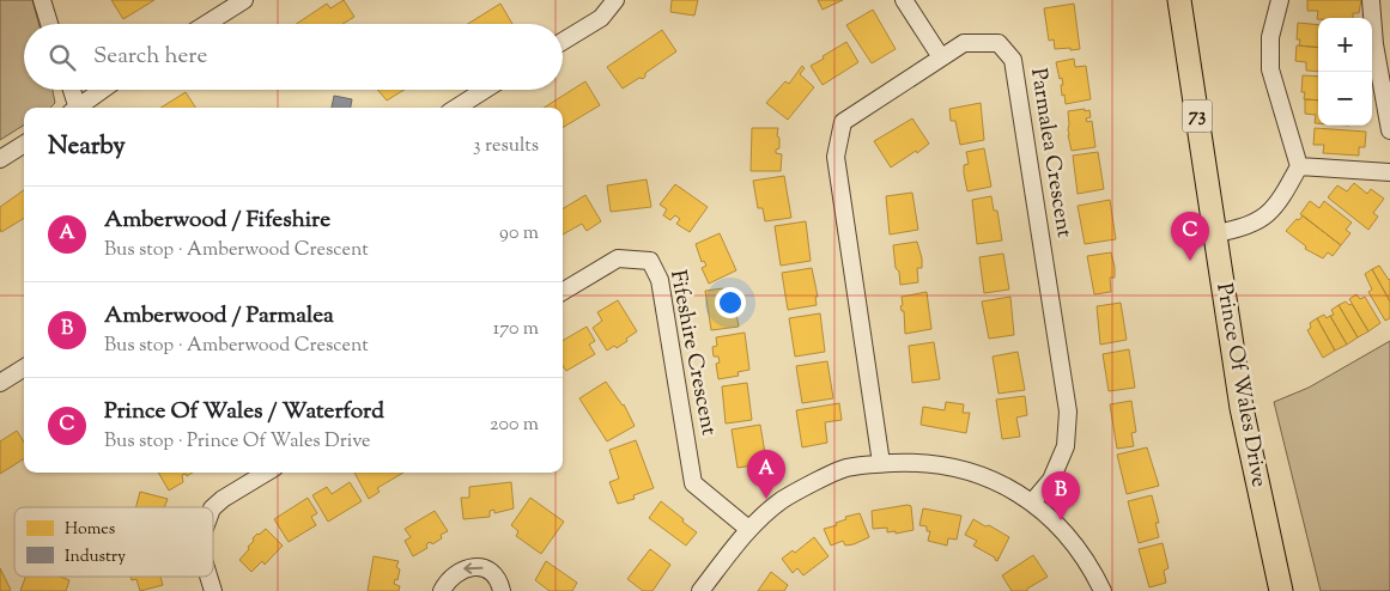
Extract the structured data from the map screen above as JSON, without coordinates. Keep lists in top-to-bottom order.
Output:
{
  "streets": {
    "main road": ["73", "Prince Of Wales Drive"],
    "street": ["Parmalea Crescent", "Fifeshire Crescent"]
  },
  "legend": ["Homes", "Industry"],
  "page": {
    "map_buttons": ["+", "−"],
    "search": "Search here",
    "heading": ["Nearby", "3 results"],
    "list": [
      {
        "mark": "A",
        "name": "Amberwood / Fifeshire",
        "note": "Bus stop · Amberwood Crescent",
        "value": "90 m"
      },
      {
        "mark": "B",
        "name": "Amberwood / Parmalea",
        "note": "Bus stop · Amberwood Crescent",
        "value": "170 m"
      },
      {
        "mark": "C",
        "name": "Prince Of Wales / Waterford",
        "note": "Bus stop · Prince Of Wales Drive",
        "value": "200 m"
      }
    ],
    "pins": ["C", "A", "B"]
  }
}
